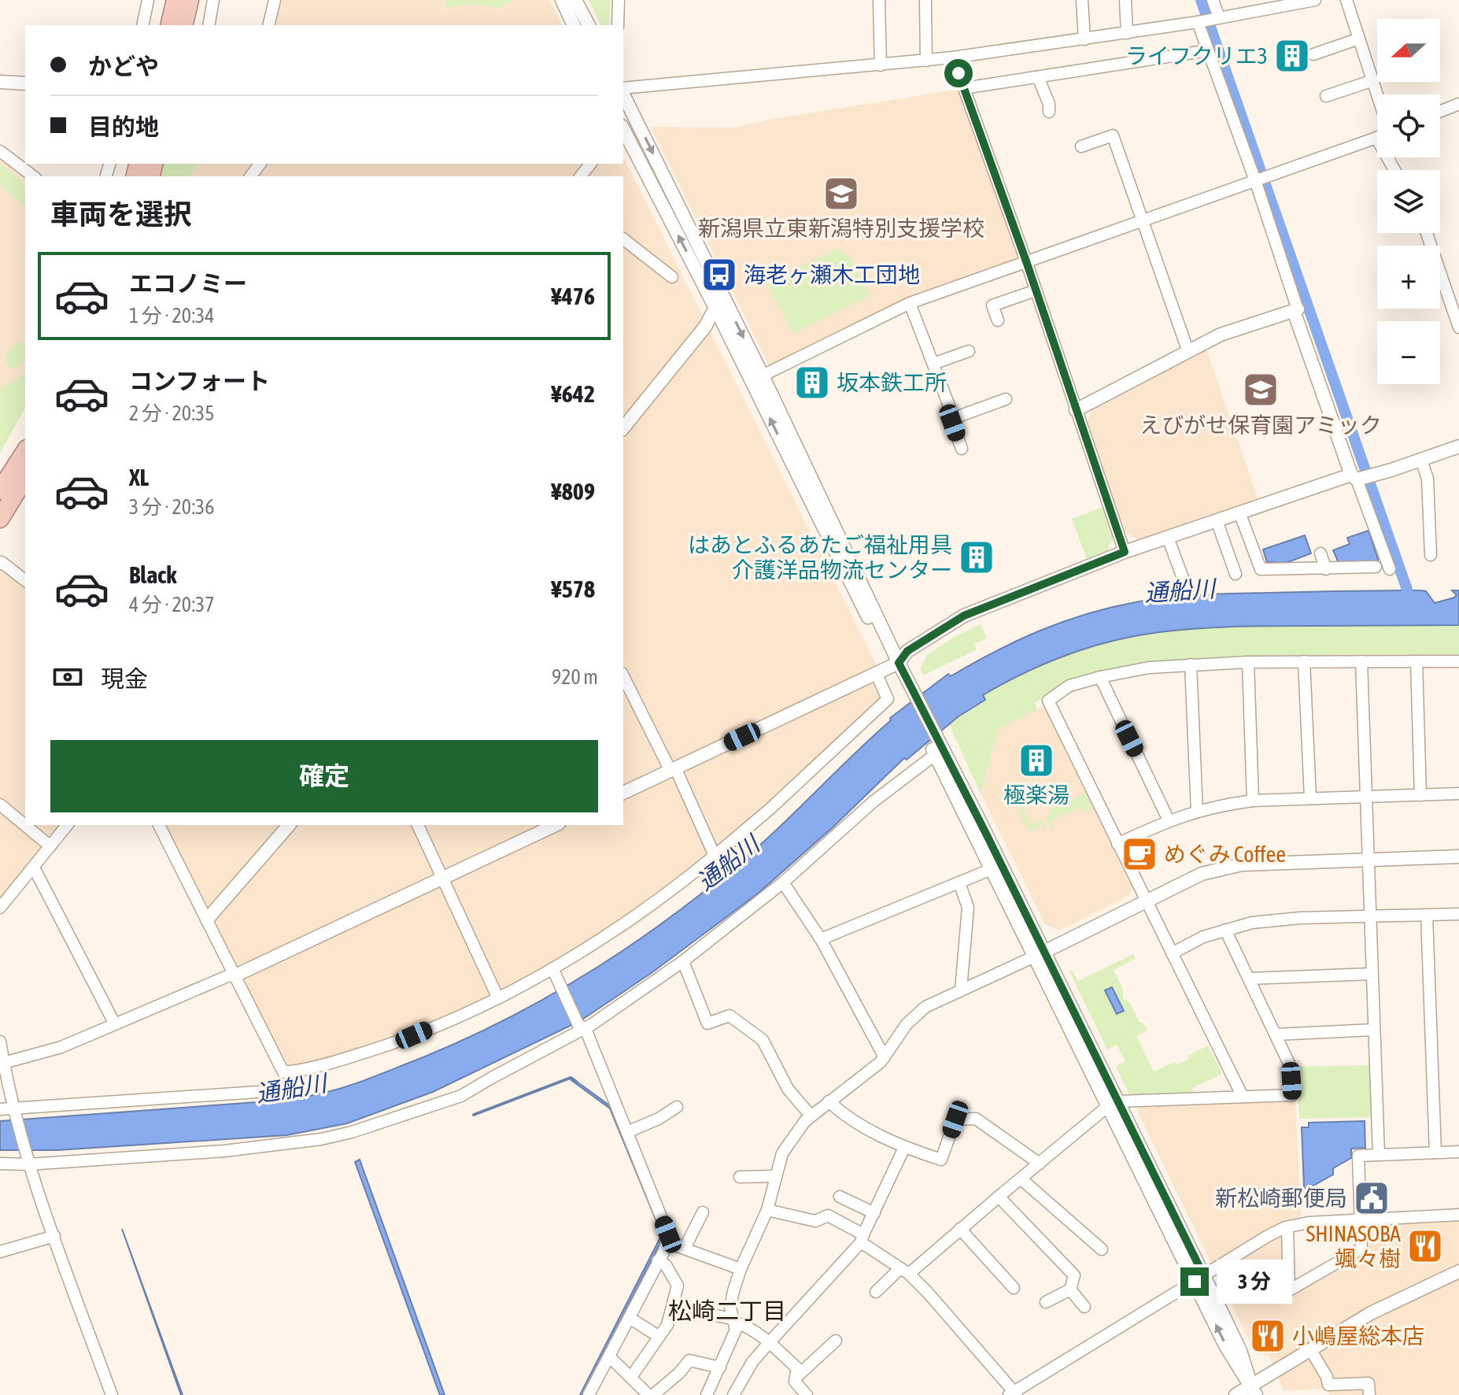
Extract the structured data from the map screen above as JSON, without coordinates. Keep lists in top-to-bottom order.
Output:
{
  "districts": ["松崎二丁目"],
  "water": ["通船川"],
  "places": {
    "building": [
      "ライフクリエ3",
      "坂本鉄工所",
      "はあとふるあたご福祉用具 介護洋品物流センター",
      "極楽湯"
    ],
    "school or university": ["新潟県立東新潟特別支援学校", "えびがせ保育園アミック"],
    "bus stop": ["海老ヶ瀬木工団地"],
    "cafe": ["めぐみ Coffee"],
    "public building": ["新松崎郵便局"],
    "restaurant": ["SHINASOBA 颯々樹", "小嶋屋総本店"]
  },
  "north": "left",
  "page": {
    "map_buttons": ["+", "−"],
    "banner": ["かどや", "目的地"],
    "heading": "車両を選択",
    "list": [
      {
        "name": "エコノミー",
        "note": "1 分 · 20:34",
        "value": "¥476"
      },
      {
        "name": "コンフォート",
        "note": "2 分 · 20:35",
        "value": "¥642"
      },
      {
        "name": "XL",
        "note": "3 分 · 20:36",
        "value": "¥809"
      },
      {
        "name": "Black",
        "note": "4 分 · 20:37",
        "value": "¥578"
      }
    ],
    "pay": ["現金", "920 m"],
    "buttons": "確定",
    "bubble": "3 分"
  }
}
